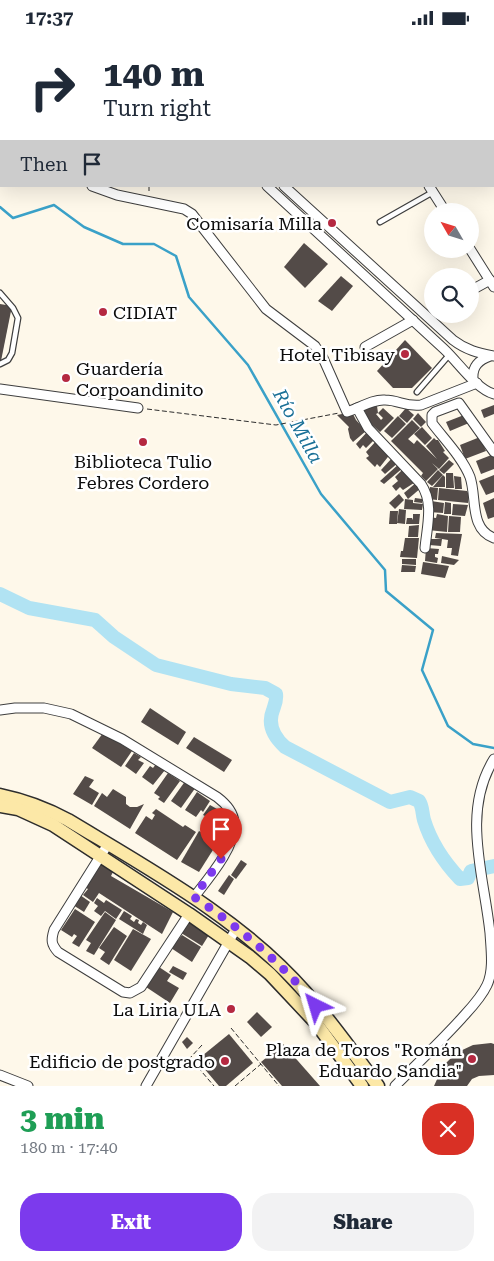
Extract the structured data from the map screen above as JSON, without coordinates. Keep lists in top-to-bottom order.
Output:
{
  "water": ["Río Milla"],
  "places": [
    "Comisaría Milla",
    "CIDIAT",
    "Hotel Tibisay",
    "Guardería Corpoandinito",
    "Biblioteca Tulio Febres Cordero",
    "La Liria ULA",
    "Plaza de Toros \"Román Eduardo Sandia\"",
    "Edificio de postgrado"
  ],
  "north": "top left",
  "page": {
    "status": "17:37",
    "turn": ["140 m", "Turn right"],
    "then": "Then",
    "heading": ["3 min", "180 m · 17:40"],
    "buttons": ["Exit", "Share"]
  }
}
